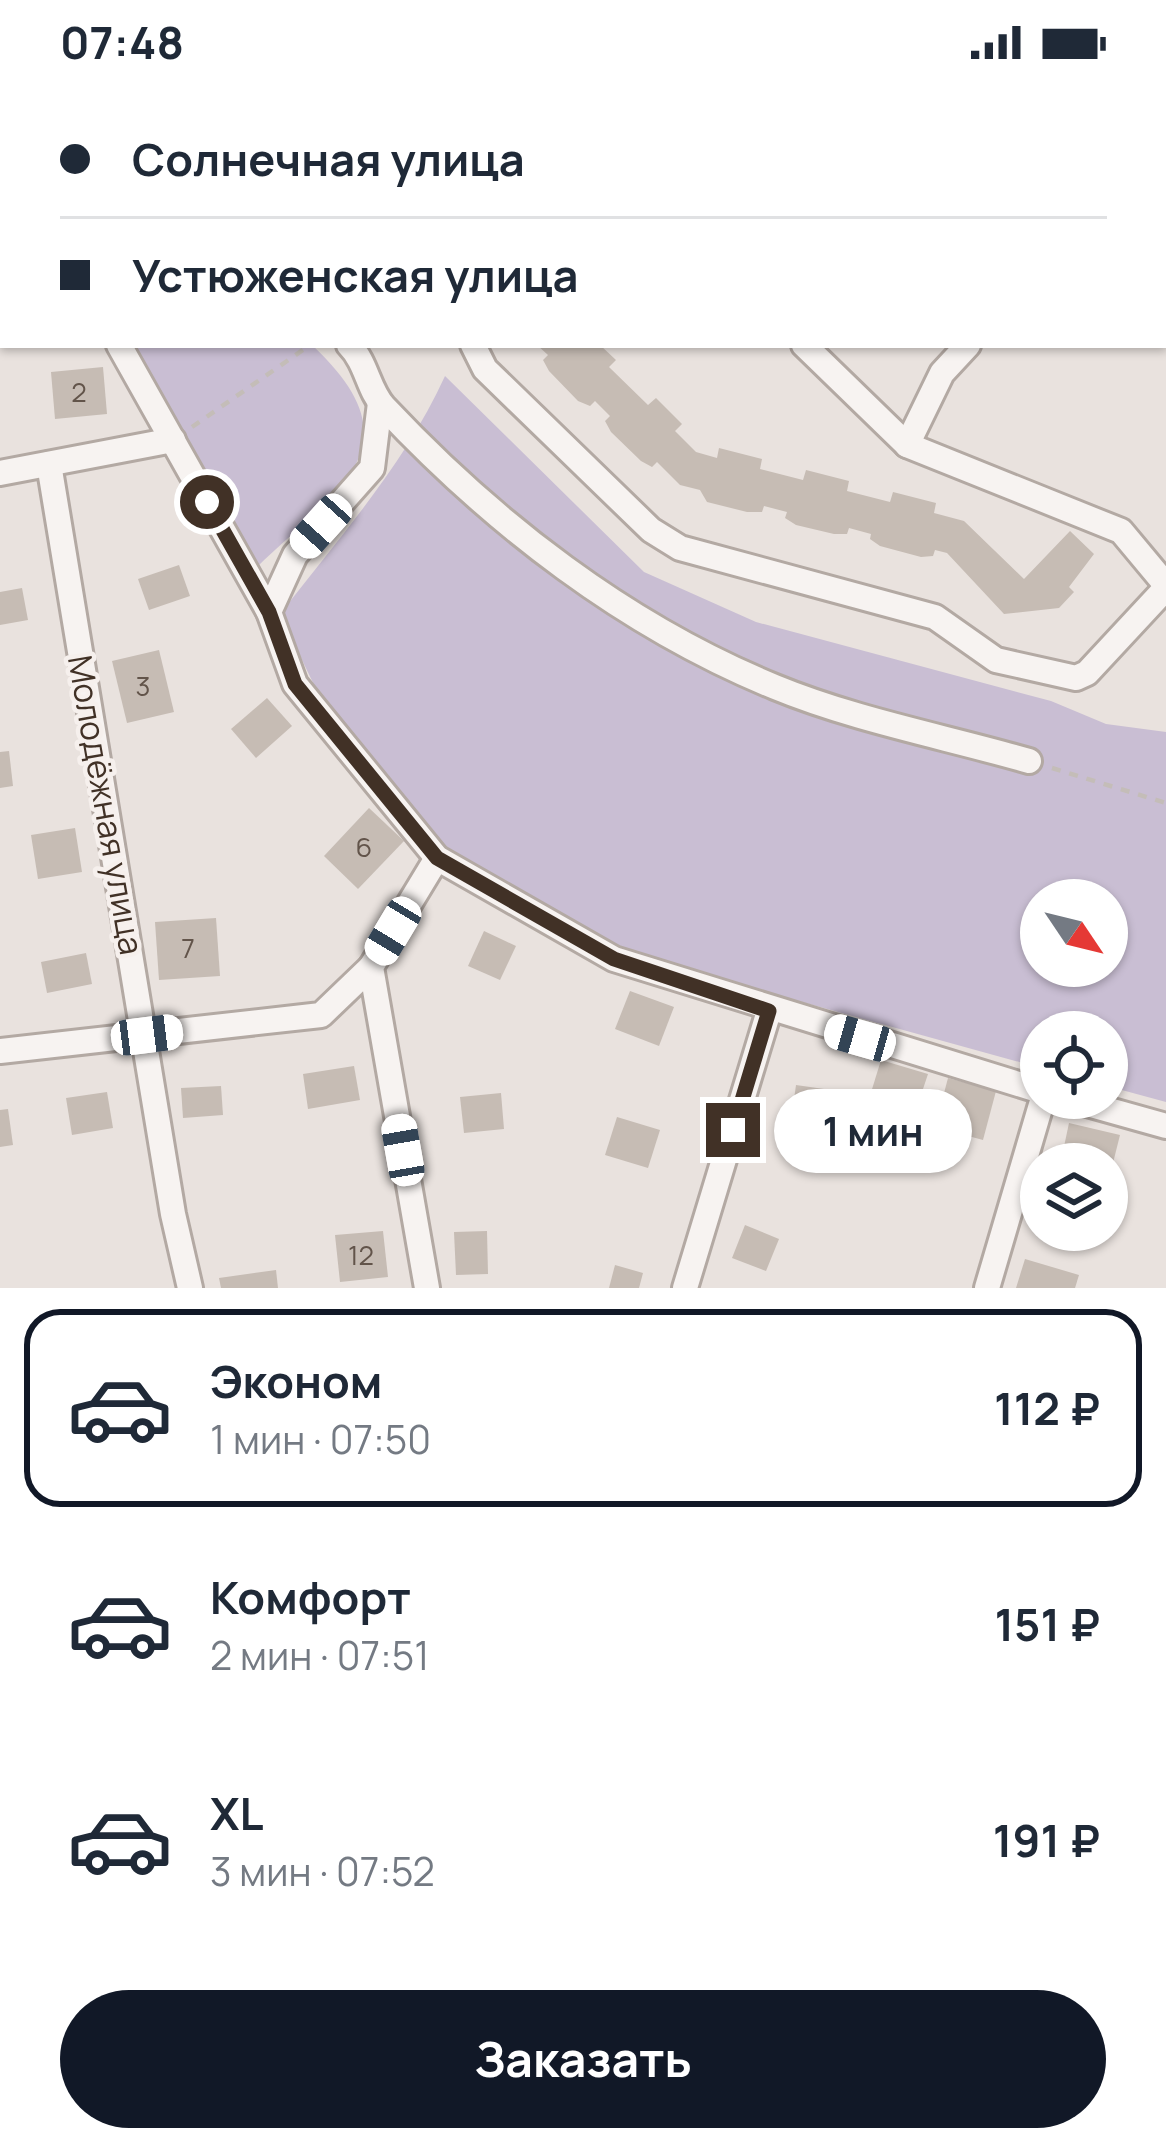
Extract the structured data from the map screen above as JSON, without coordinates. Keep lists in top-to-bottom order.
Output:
{
  "streets": {
    "street": ["Молодёжная улица"]
  },
  "house_numbers": [
    "2",
    "3",
    "6",
    "7",
    "12"
  ],
  "north": "bottom right",
  "page": {
    "status": "07:48",
    "banner": ["Солнечная улица", "Устюженская улица"],
    "bubble": "1 мин",
    "list": [
      {
        "name": "Эконом",
        "note": "1 мин · 07:50",
        "value": "112 ₽"
      },
      {
        "name": "Комфорт",
        "note": "2 мин · 07:51",
        "value": "151 ₽"
      },
      {
        "name": "XL",
        "note": "3 мин · 07:52",
        "value": "191 ₽"
      }
    ],
    "buttons": "Заказать"
  }
}
